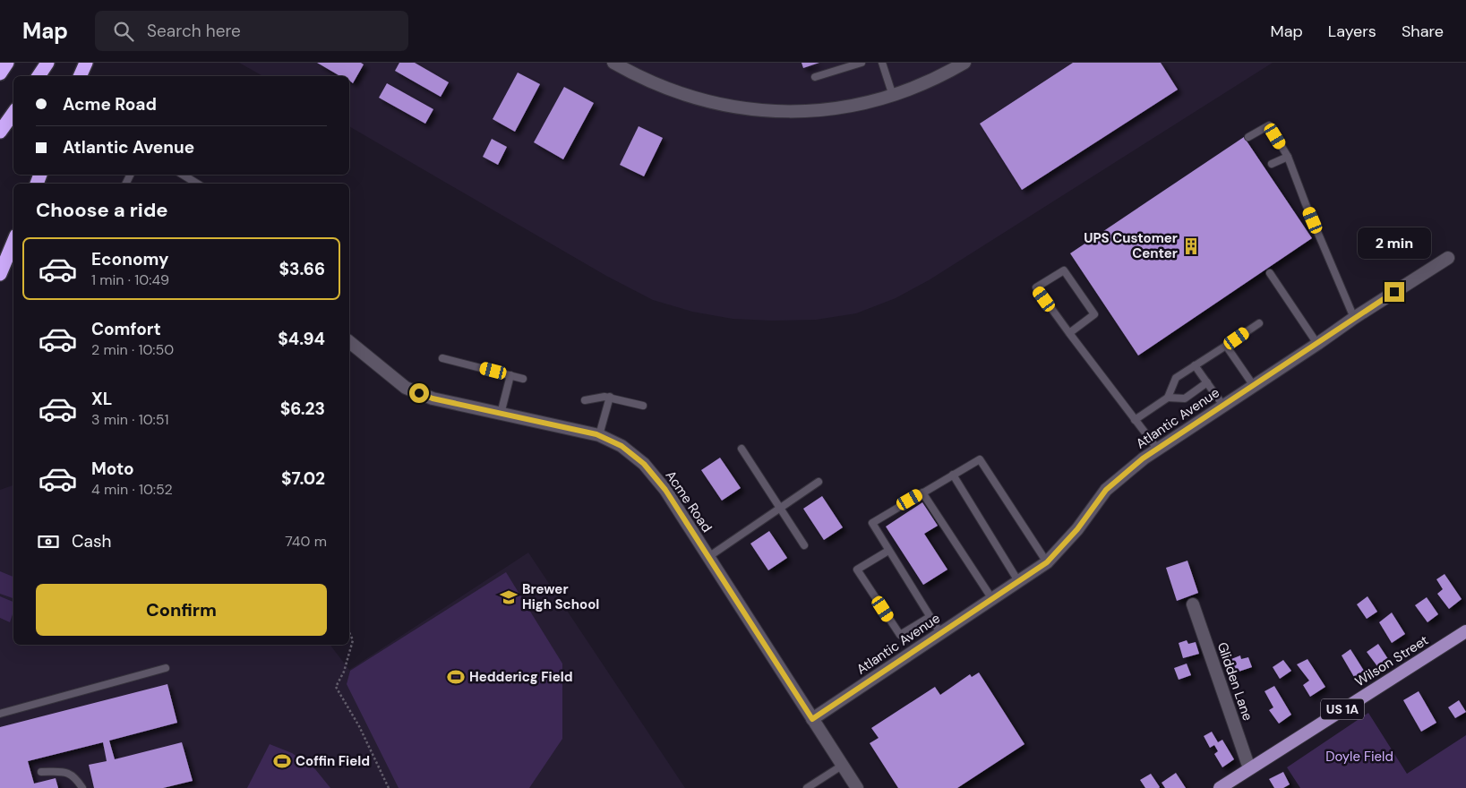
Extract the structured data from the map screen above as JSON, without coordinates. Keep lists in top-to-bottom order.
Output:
{
  "streets": {
    "main road": ["Wilson Street", "US 1A"],
    "street": ["Atlantic Avenue", "Acme Road", "Glidden Lane"]
  },
  "crossings": [
    ["Atlantic Avenue", "Acme Road"],
    ["Wilson Street", "Glidden Lane"]
  ],
  "parks": ["Doyle Field"],
  "places": {
    "building": ["UPS Customer Center"],
    "school or university": ["Brewer High School"],
    "sports": ["Heddericg Field", "Coffin Field"]
  },
  "page": {
    "header": "Map",
    "search": "Search here",
    "nav": ["Map", "Layers", "Share"],
    "banner": ["Acme Road", "Atlantic Avenue"],
    "heading": "Choose a ride",
    "bubble": "2 min",
    "list": [
      {
        "name": "Economy",
        "note": "1 min · 10:49",
        "value": "$3.66"
      },
      {
        "name": "Comfort",
        "note": "2 min · 10:50",
        "value": "$4.94"
      },
      {
        "name": "XL",
        "note": "3 min · 10:51",
        "value": "$6.23"
      },
      {
        "name": "Moto",
        "note": "4 min · 10:52",
        "value": "$7.02"
      }
    ],
    "pay": ["Cash", "740 m"],
    "buttons": "Confirm"
  }
}
